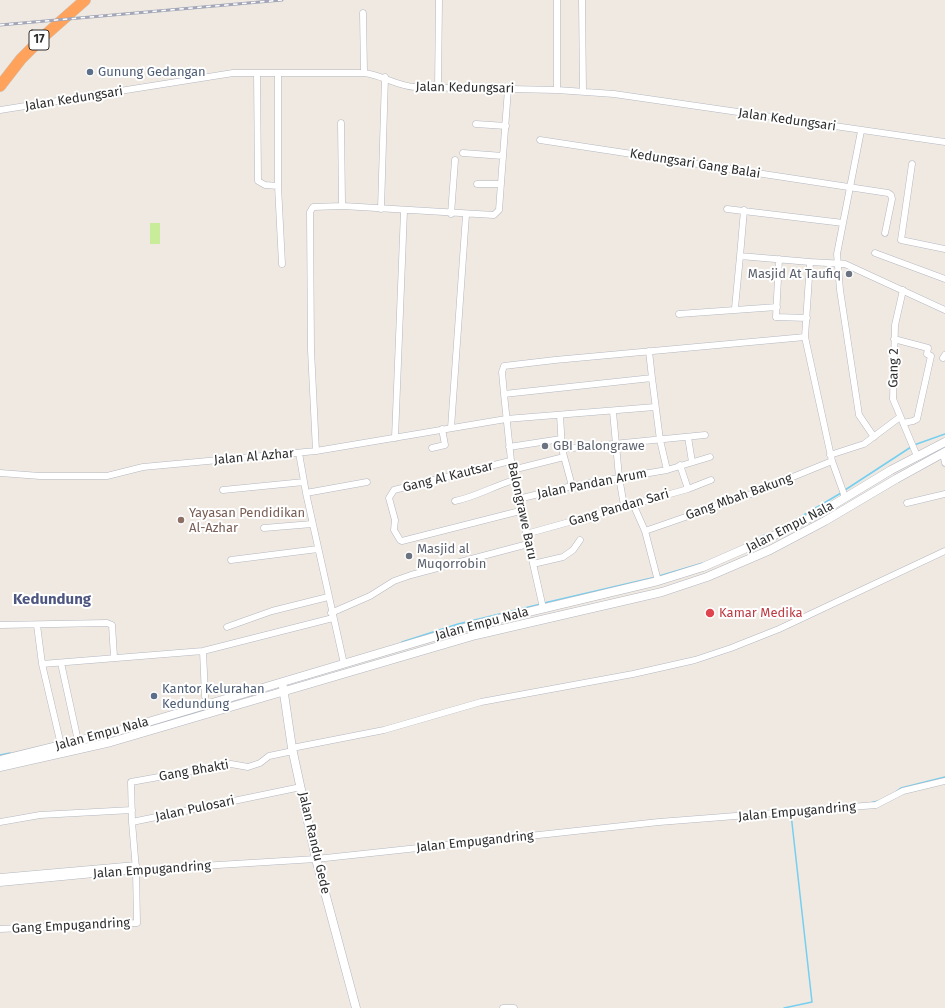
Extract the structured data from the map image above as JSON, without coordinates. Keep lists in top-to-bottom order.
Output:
{
  "streets": {
    "highway": ["17"],
    "main road": ["Jalan Empu Nala", "Jalan Randu Gede"],
    "street": [
      "Jalan Kedungsari",
      "Kedungsari Gang Balai",
      "Gang 2",
      "Jalan Al Azhar",
      "Gang Al Kautsar",
      "Jalan Pandan Arum",
      "Gang Mbah Bakung",
      "Gang Pandan Sari",
      "Balongrawe Baru",
      "Gang Bhakti",
      "Jalan Pulosari",
      "Jalan Empugandring",
      "Gang Empugandring"
    ]
  },
  "crossings": [
    ["Gang 2", "Gang Mbah Bakung"],
    ["Gang 2", "Jalan Empu Nala"],
    ["Jalan Al Azhar", "Balongrawe Baru"],
    ["Gang Al Kautsar", "Balongrawe Baru"],
    ["Jalan Pandan Arum", "Balongrawe Baru"],
    ["Gang Pandan Sari", "Balongrawe Baru"],
    ["Balongrawe Baru", "Jalan Empu Nala"],
    ["Jalan Empu Nala", "Jalan Randu Gede"],
    ["Gang Bhakti", "Jalan Pulosari"],
    ["Gang Bhakti", "Jalan Randu Gede"],
    ["Jalan Pulosari", "Jalan Randu Gede"],
    ["Jalan Empugandring", "Jalan Randu Gede"],
    ["Jalan Empugandring", "Gang Empugandring"]
  ],
  "districts": ["Kedundung"],
  "places": [
    "Gunung Gedangan",
    "Masjid At Taufiq",
    "GBI Balongrawe",
    "Yayasan Pendidikan Al-Azhar",
    "Masjid al Muqorrobin",
    "Kamar Medika",
    "Kantor Kelurahan Kedundung"
  ]
}
